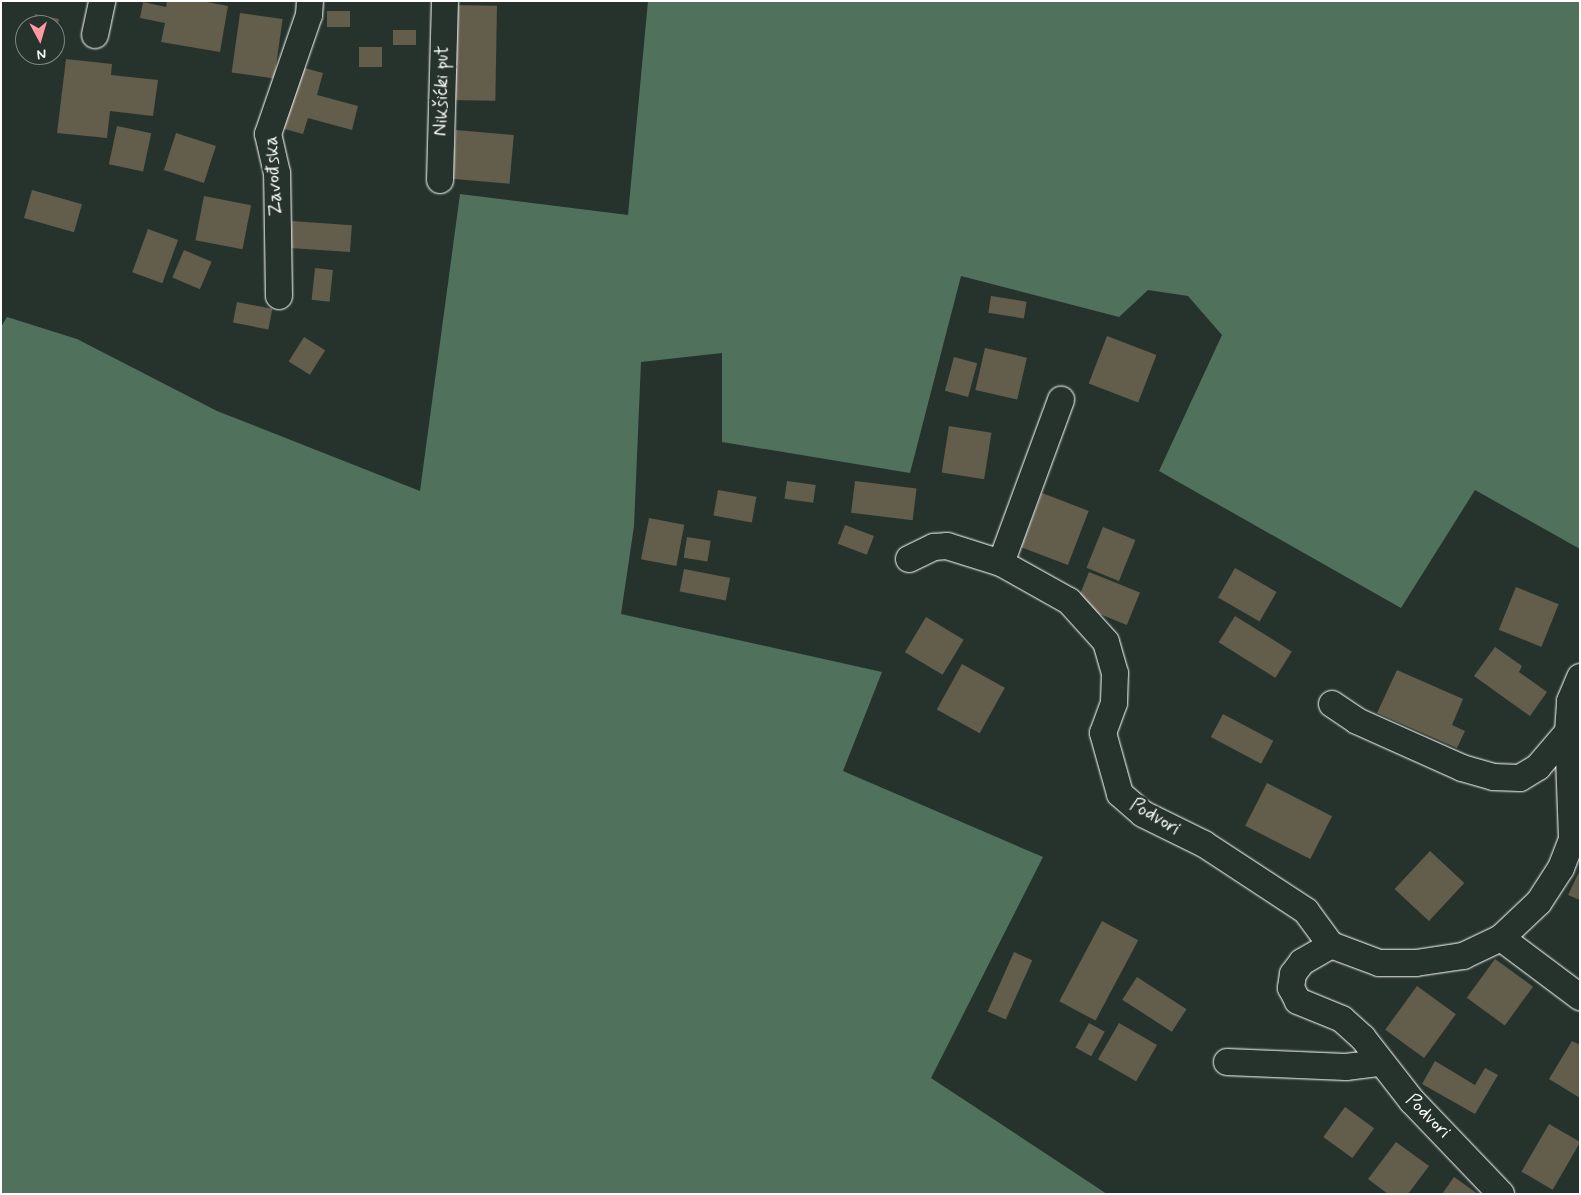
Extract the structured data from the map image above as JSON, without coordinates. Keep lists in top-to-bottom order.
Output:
{
  "streets": {
    "street": ["Nikšićki put", "Zavođska", "Podvori"]
  },
  "north": "bottom"
}
